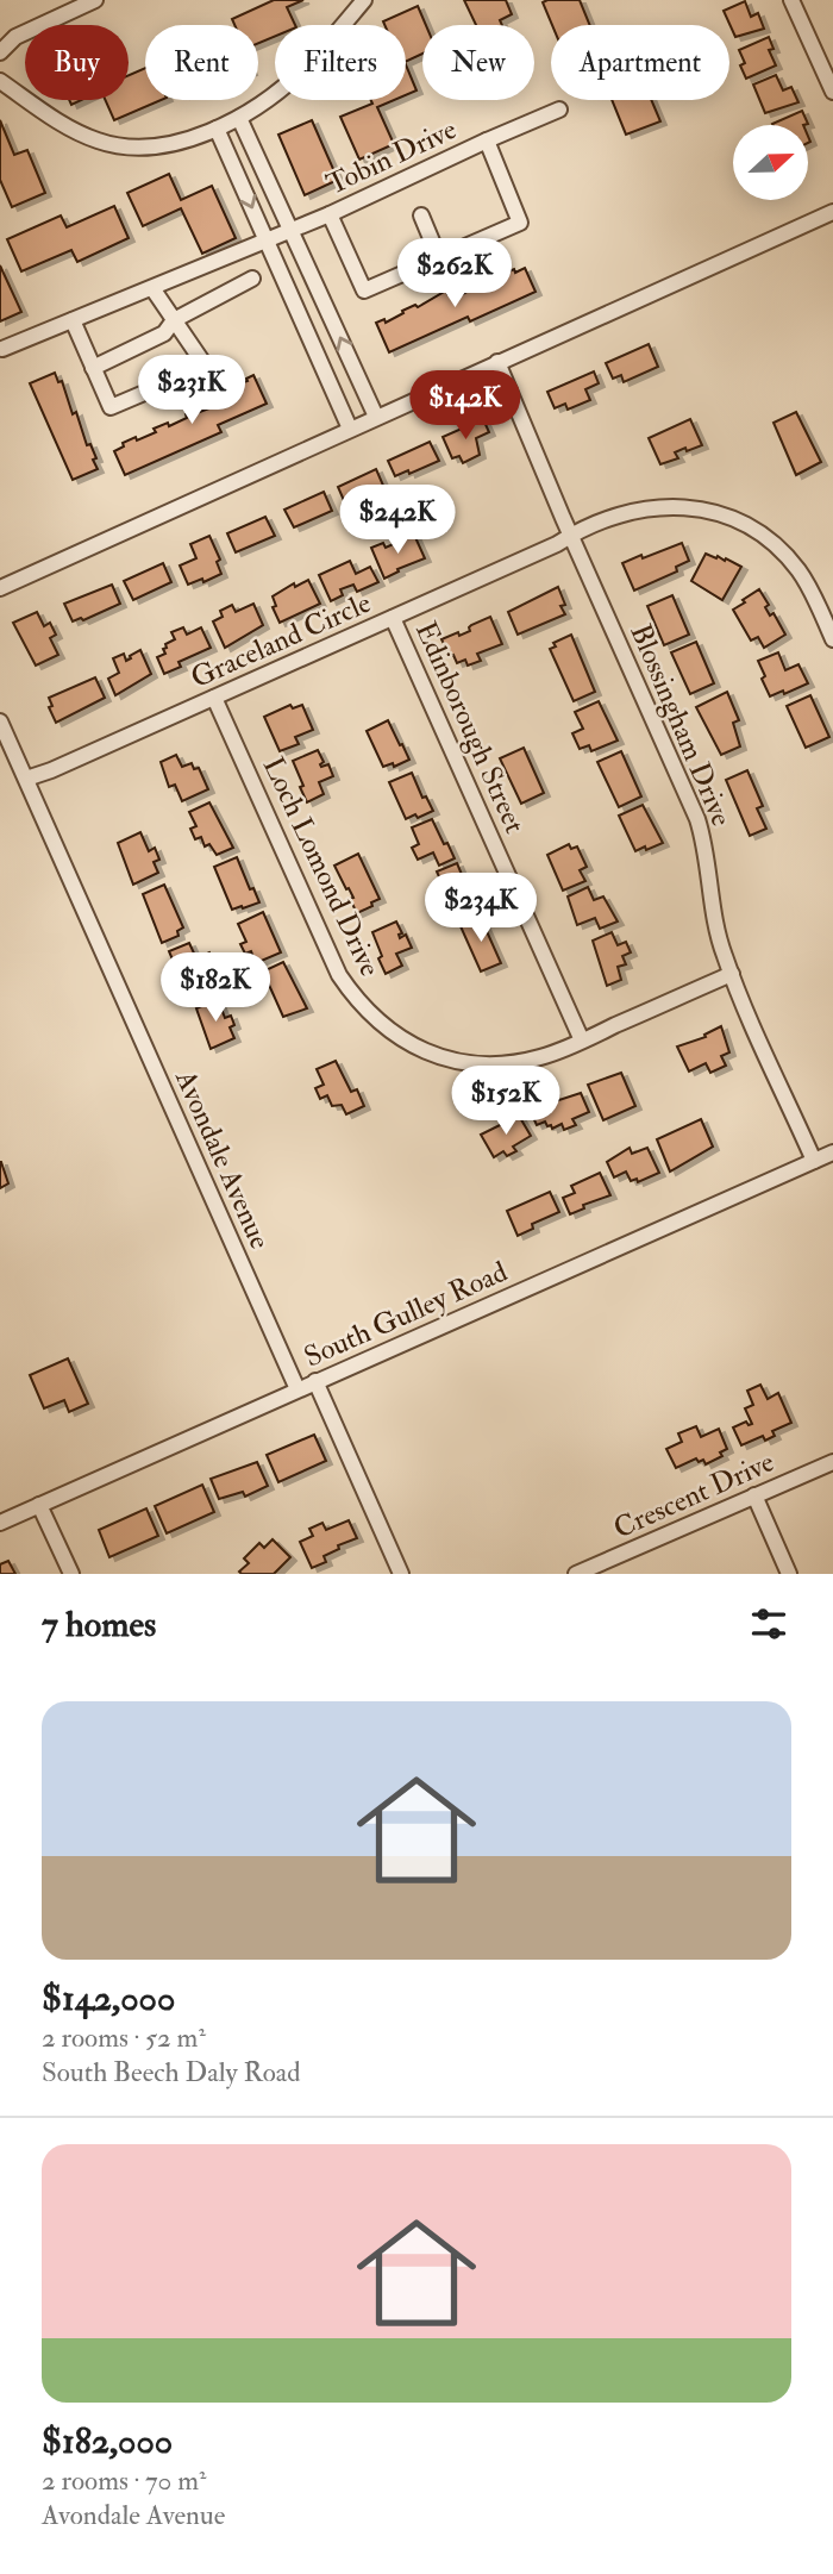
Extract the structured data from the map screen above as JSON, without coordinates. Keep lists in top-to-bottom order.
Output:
{
  "streets": {
    "street": [
      "Tobin Drive",
      "Graceland Circle",
      "Blossingham Drive",
      "Edinborough Street",
      "Loch Lomond Drive",
      "Avondale Avenue",
      "South Gulley Road",
      "Crescent Drive"
    ]
  },
  "crossings": [
    ["Graceland Circle", "Blossingham Drive"],
    ["Graceland Circle", "Edinborough Street"],
    ["Graceland Circle", "Loch Lomond Drive"],
    ["Graceland Circle", "Avondale Avenue"],
    ["Blossingham Drive", "Loch Lomond Drive"],
    ["Blossingham Drive", "South Gulley Road"],
    ["Edinborough Street", "Loch Lomond Drive"],
    ["Avondale Avenue", "South Gulley Road"]
  ],
  "north": "right",
  "page": {
    "chip": [
      "Buy",
      "Rent",
      "Filters",
      "New",
      "Apartment"
    ],
    "price": [
      "$262K",
      "$231K",
      "$142K",
      "$242K",
      "$234K",
      "$182K",
      "$152K"
    ],
    "heading": "7 homes",
    "list": [
      {
        "name": "$142,000",
        "note": "2 rooms · 52 m² · South Beech Daly Road"
      },
      {
        "name": "$182,000",
        "note": "2 rooms · 70 m² · Avondale Avenue"
      }
    ]
  }
}
